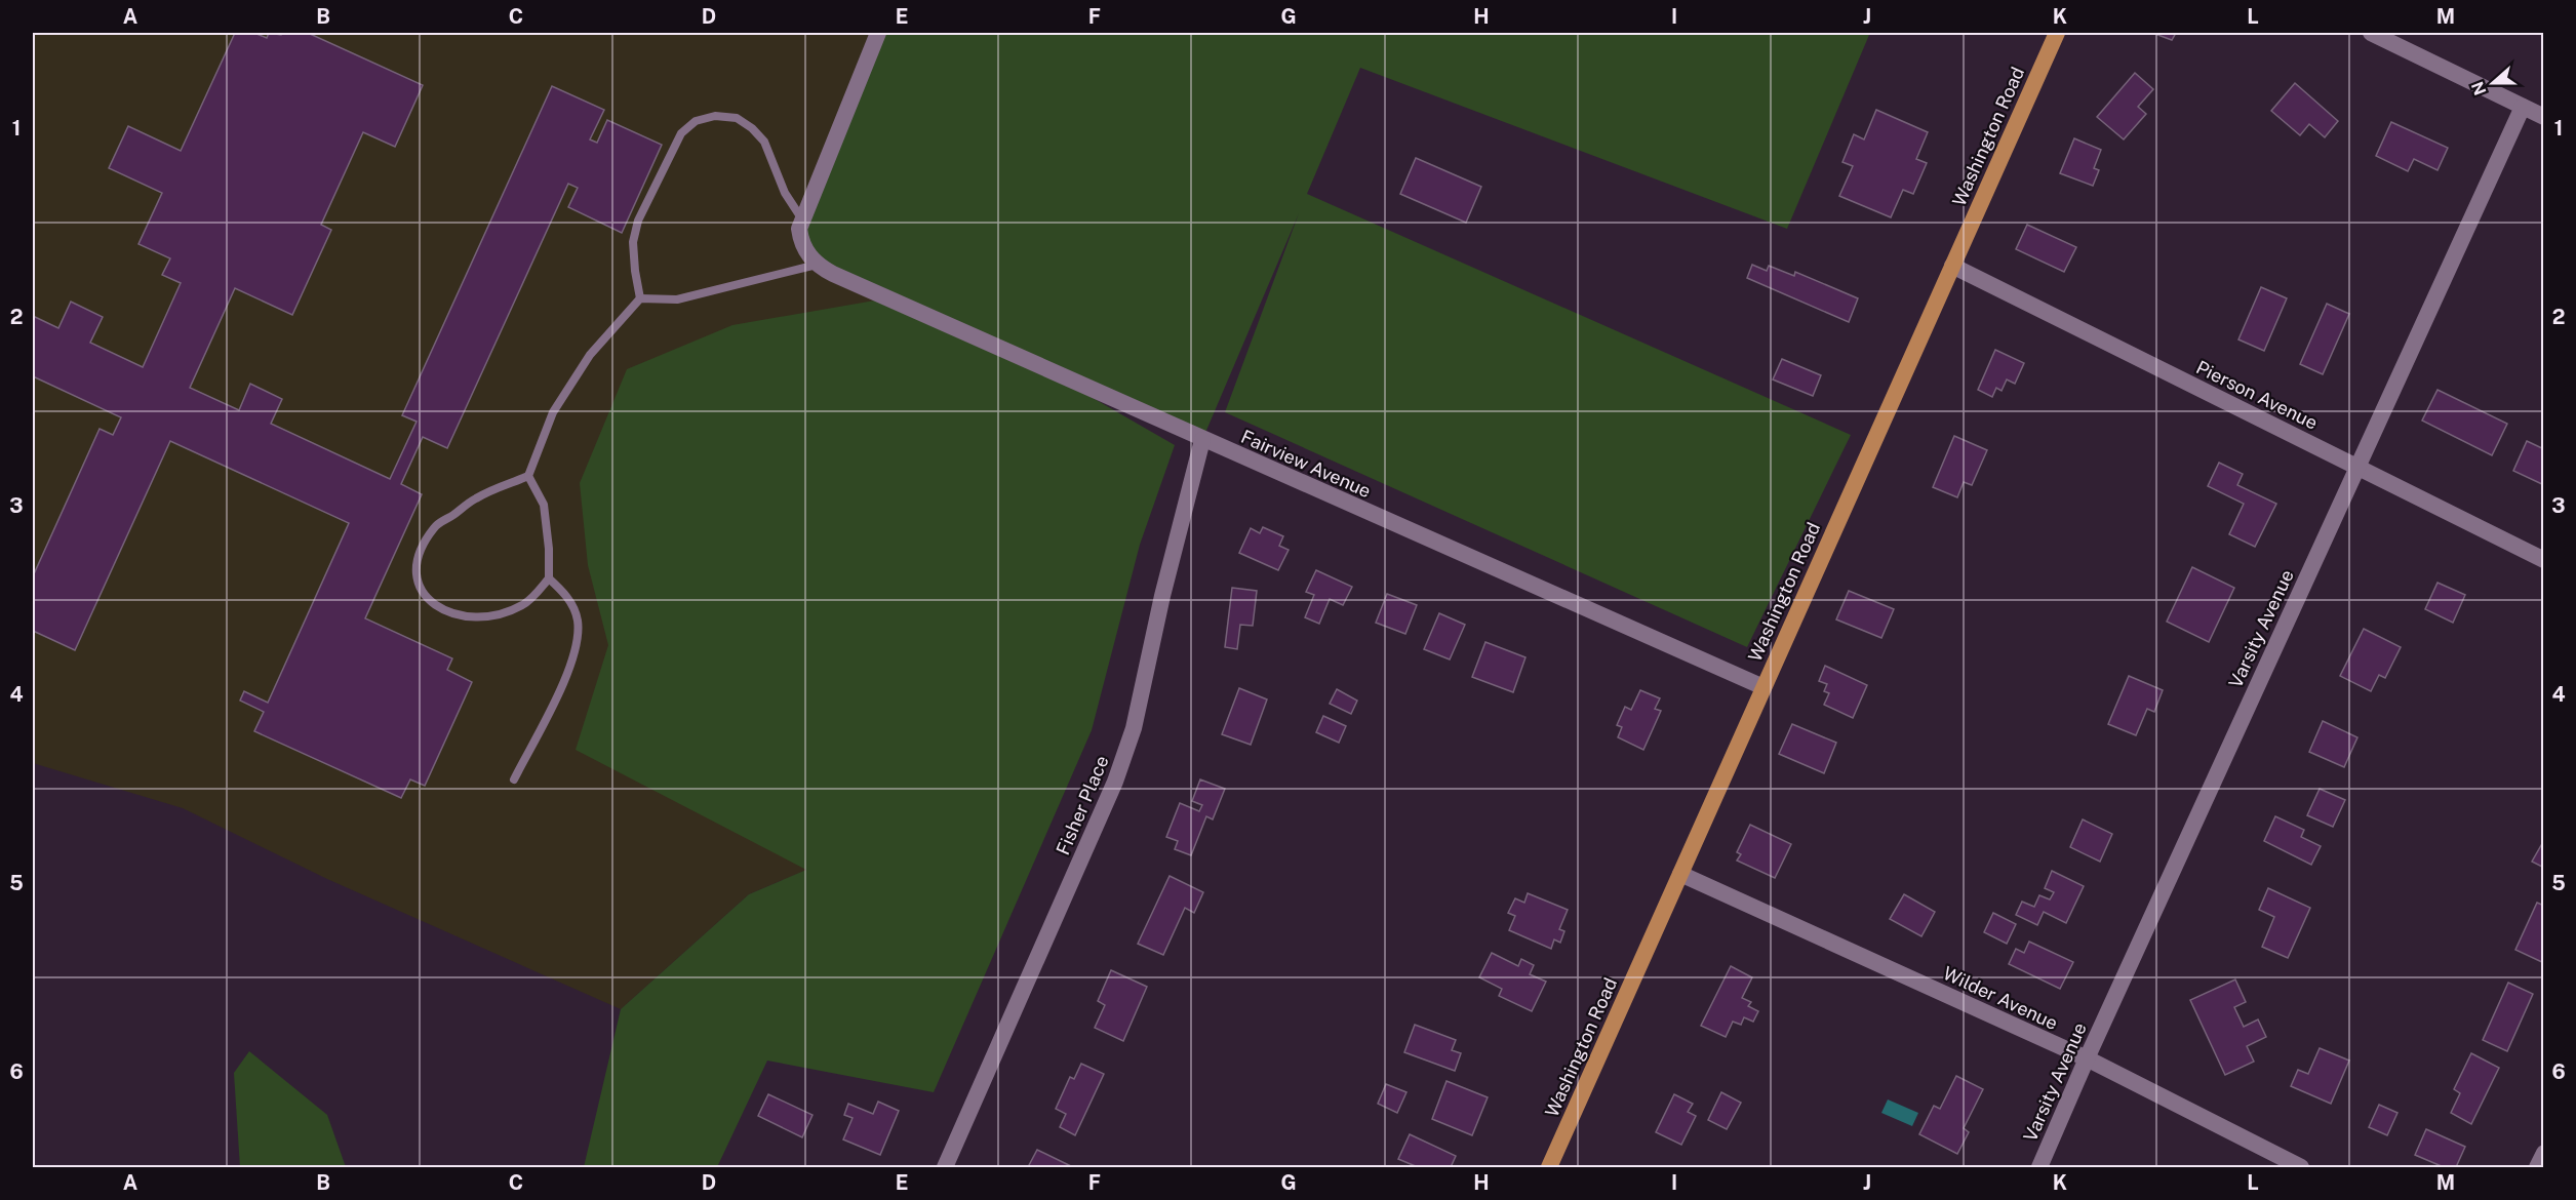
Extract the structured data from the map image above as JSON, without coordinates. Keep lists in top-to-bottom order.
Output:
{
  "streets": {
    "main road": ["Washington Road"],
    "street": [
      "Pierson Avenue",
      "Fairview Avenue",
      "Varsity Avenue",
      "Fisher Place",
      "Wilder Avenue"
    ]
  },
  "crossings": [
    ["Washington Road", "Pierson Avenue"],
    ["Washington Road", "Fairview Avenue"],
    ["Washington Road", "Wilder Avenue"],
    ["Pierson Avenue", "Varsity Avenue"],
    ["Fairview Avenue", "Fisher Place"],
    ["Varsity Avenue", "Wilder Avenue"]
  ],
  "north": "left",
  "grid": {
    "columns": [
      "A",
      "B",
      "C",
      "D",
      "E",
      "F",
      "G",
      "H",
      "I",
      "J",
      "K",
      "L",
      "M"
    ],
    "rows": [
      "1",
      "2",
      "3",
      "4",
      "5",
      "6"
    ]
  }
}
